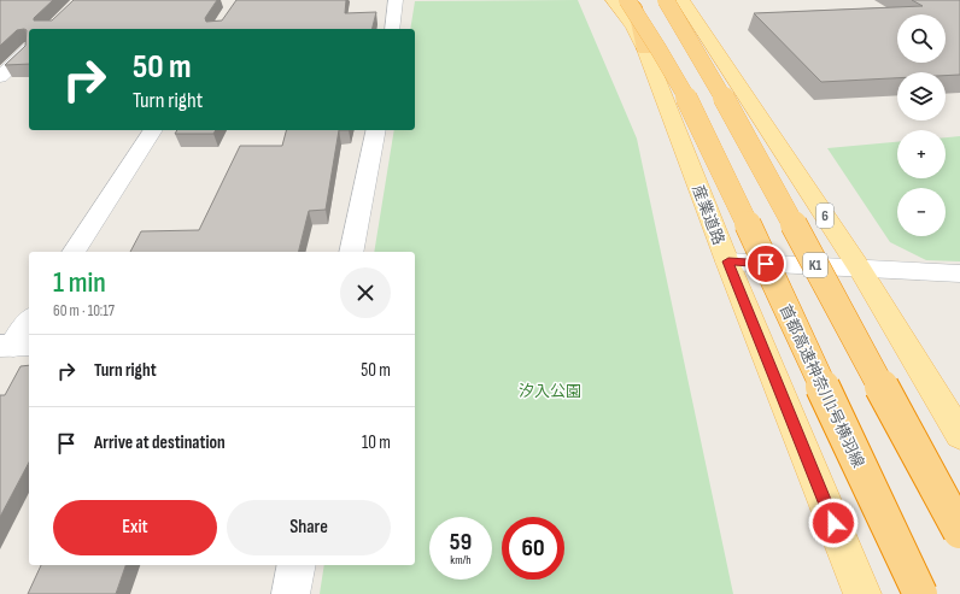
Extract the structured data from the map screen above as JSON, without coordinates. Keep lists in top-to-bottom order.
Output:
{
  "streets": {
    "highway": ["K1", "首都高速神奈川1号横羽線"],
    "main road": ["産業道路", "6"]
  },
  "parks": ["汐入公園"],
  "page": {
    "map_buttons": ["+", "−"],
    "turn": ["50 m", "Turn right"],
    "heading": ["1 min", "60 m · 10:17"],
    "list": [
      {
        "name": "Turn right",
        "value": "50 m"
      },
      {
        "name": "Arrive at destination",
        "value": "10 m"
      }
    ],
    "buttons": ["Exit", "Share"],
    "speed": "59 km/h",
    "limit": "60"
  }
}
